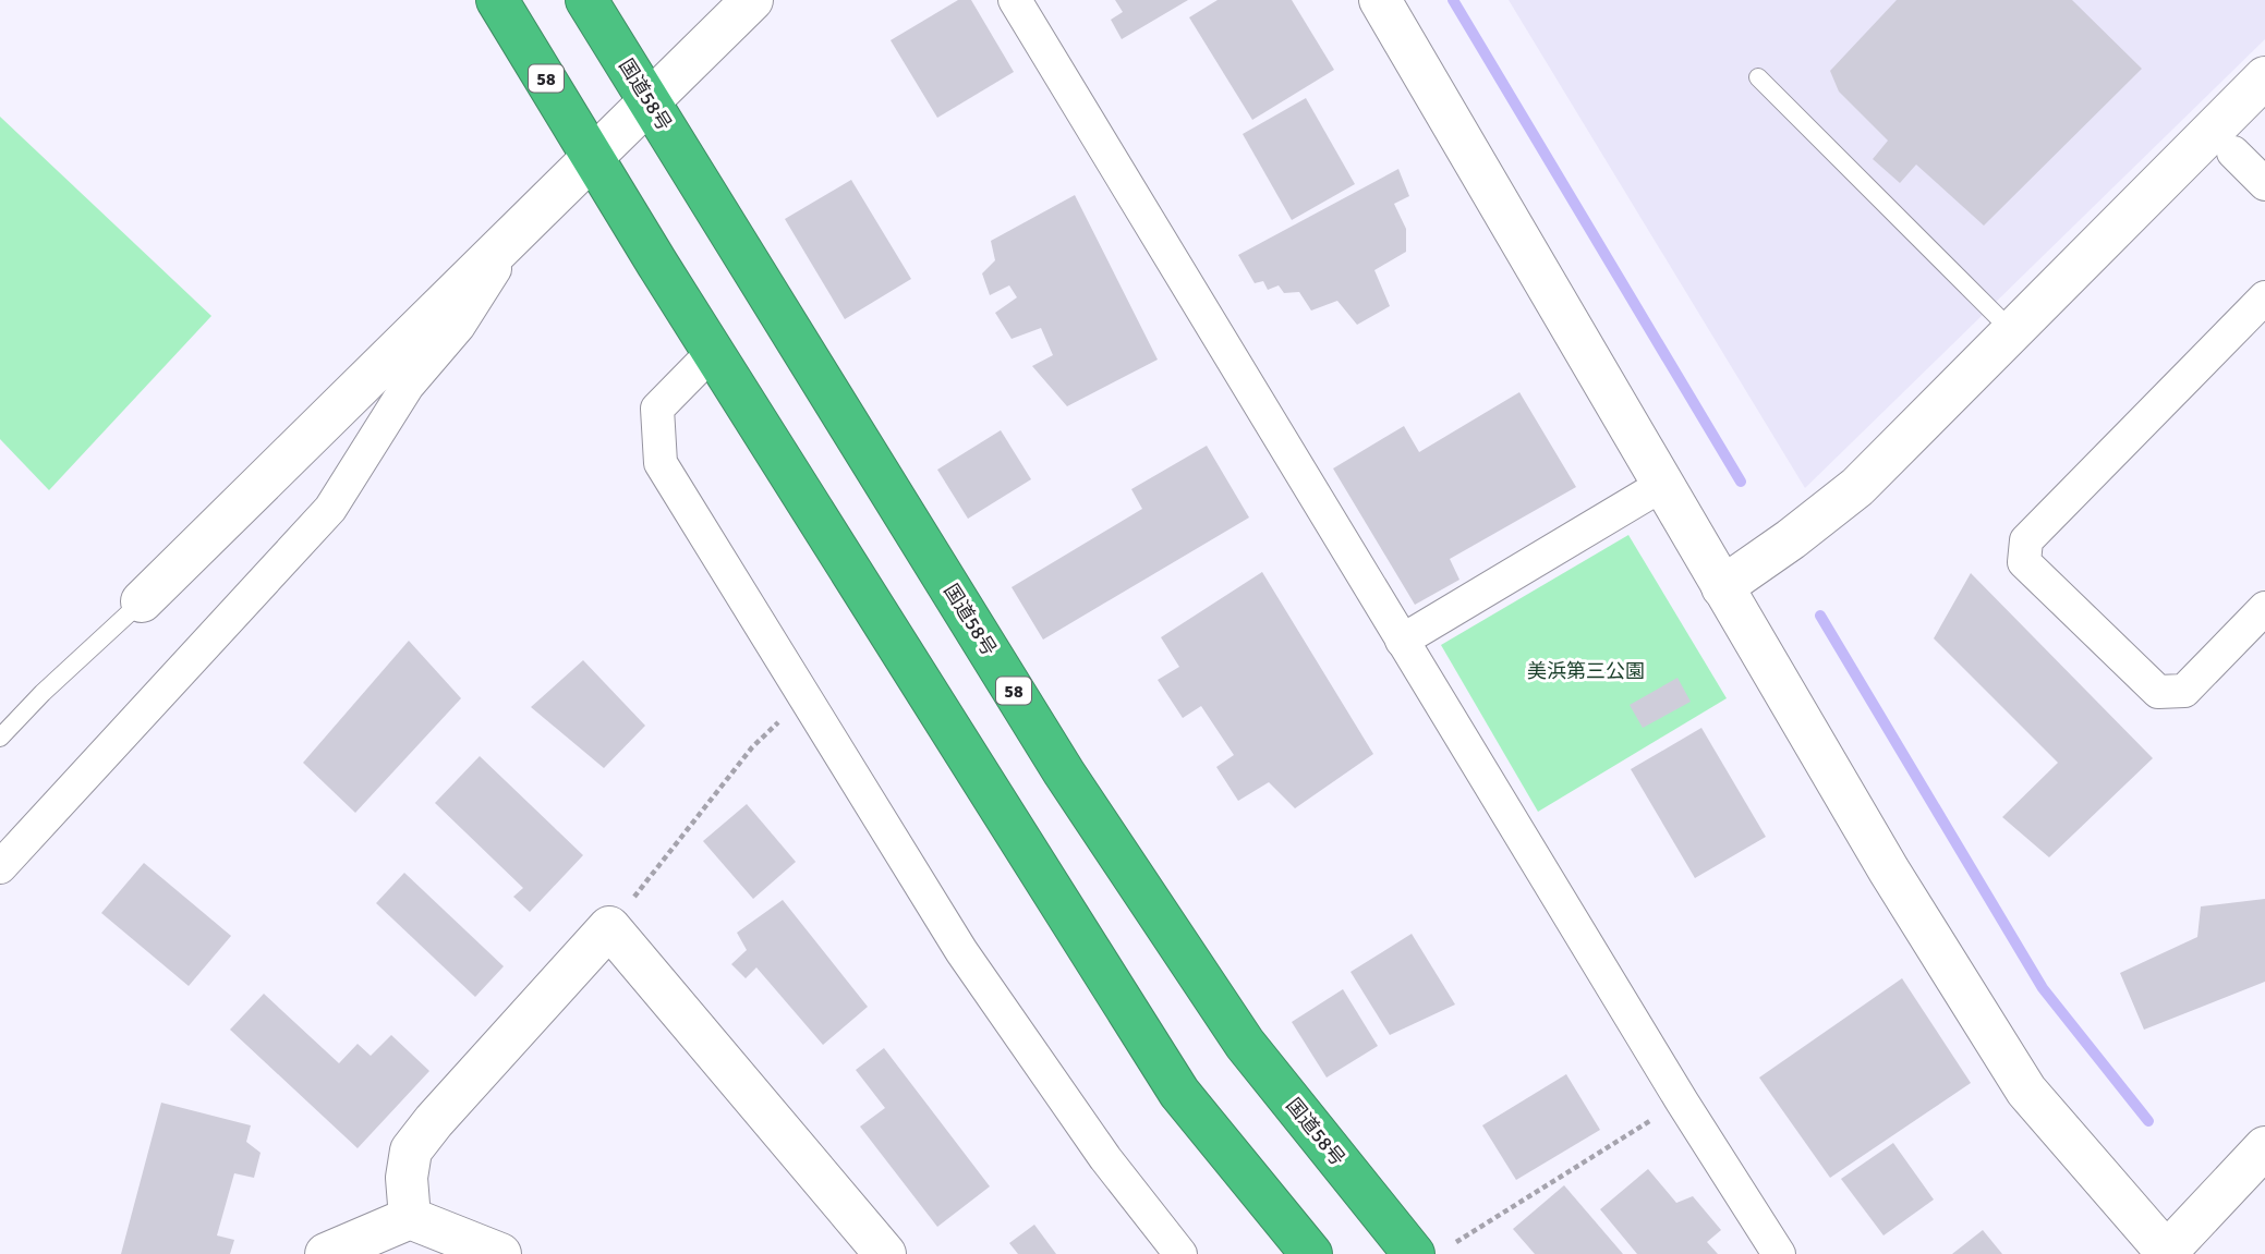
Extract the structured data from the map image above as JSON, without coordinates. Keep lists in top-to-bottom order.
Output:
{
  "streets": {
    "highway": ["58", "国道58号"]
  },
  "parks": ["美浜第三公園"]
}
